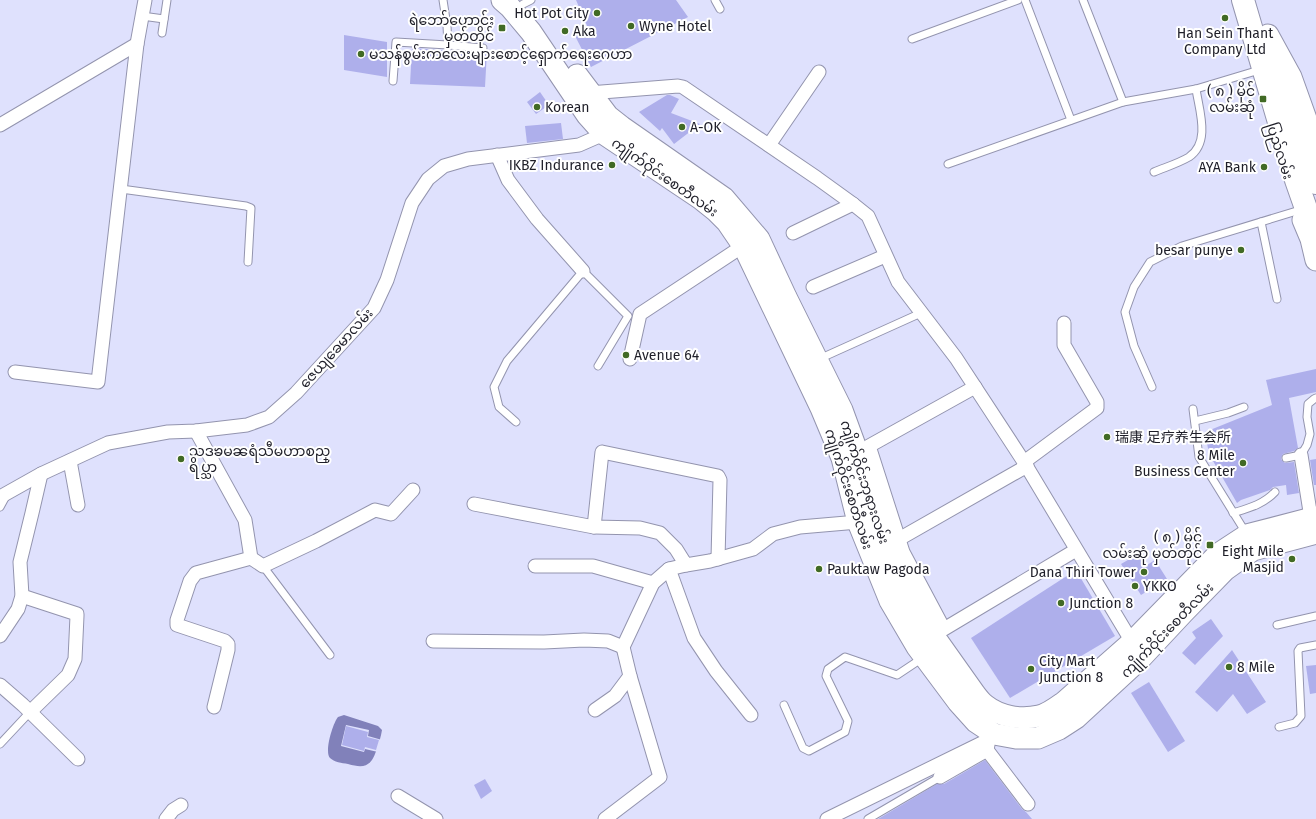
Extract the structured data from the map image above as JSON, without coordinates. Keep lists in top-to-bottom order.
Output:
{
  "streets": {
    "highway": ["ပြည်လမ်း"],
    "main road": ["ကျိုက်ဝိုင်းစေတီလမ်း", "ကျိုက်ဝိုင်းဘုရားလမ်း"],
    "street": ["ဇေယျခေမာလမ်း"]
  },
  "crossings": [
    ["ကျိုက်ဝိုင်းစေတီလမ်း", "ဇေယျခေမာလမ်း"],
    ["ကျိုက်ဝိုင်းစေတီလမ်း", "ကျိုက်ဝိုင်းဘုရားလမ်း"]
  ],
  "places": {
    "other": [
      "Hot Pot City",
      "Han Sein Thant Company Ltd",
      "Wyne Hotel",
      "Aka",
      "မသန်စွမ်းကလေးများစောင့်ရှောက်ရေးဂေဟာ",
      "Korean",
      "A-OK",
      "IKBZ Indurance",
      "AYA Bank",
      "besar punye",
      "Avenue 64",
      "瑞康 足疗养生会所",
      "သဒၶမၼရံသီမဟာစည္ ရိပ္သာ",
      "8 Mile Business Center",
      "Eight Mile Masjid",
      "Pauktaw Pagoda",
      "Dana Thiri Tower",
      "YKKO",
      "Junction 8",
      "8 Mile",
      "City Mart Junction 8"
    ],
    "transit": ["ရဲဘော်ဟောင်း မှတ်တိုင်", "( ၈ ) မိုင် လမ်းဆုံ", "( ၈ ) မိုင် လမ်းဆုံ မှတ်တိုင်"]
  }
}
